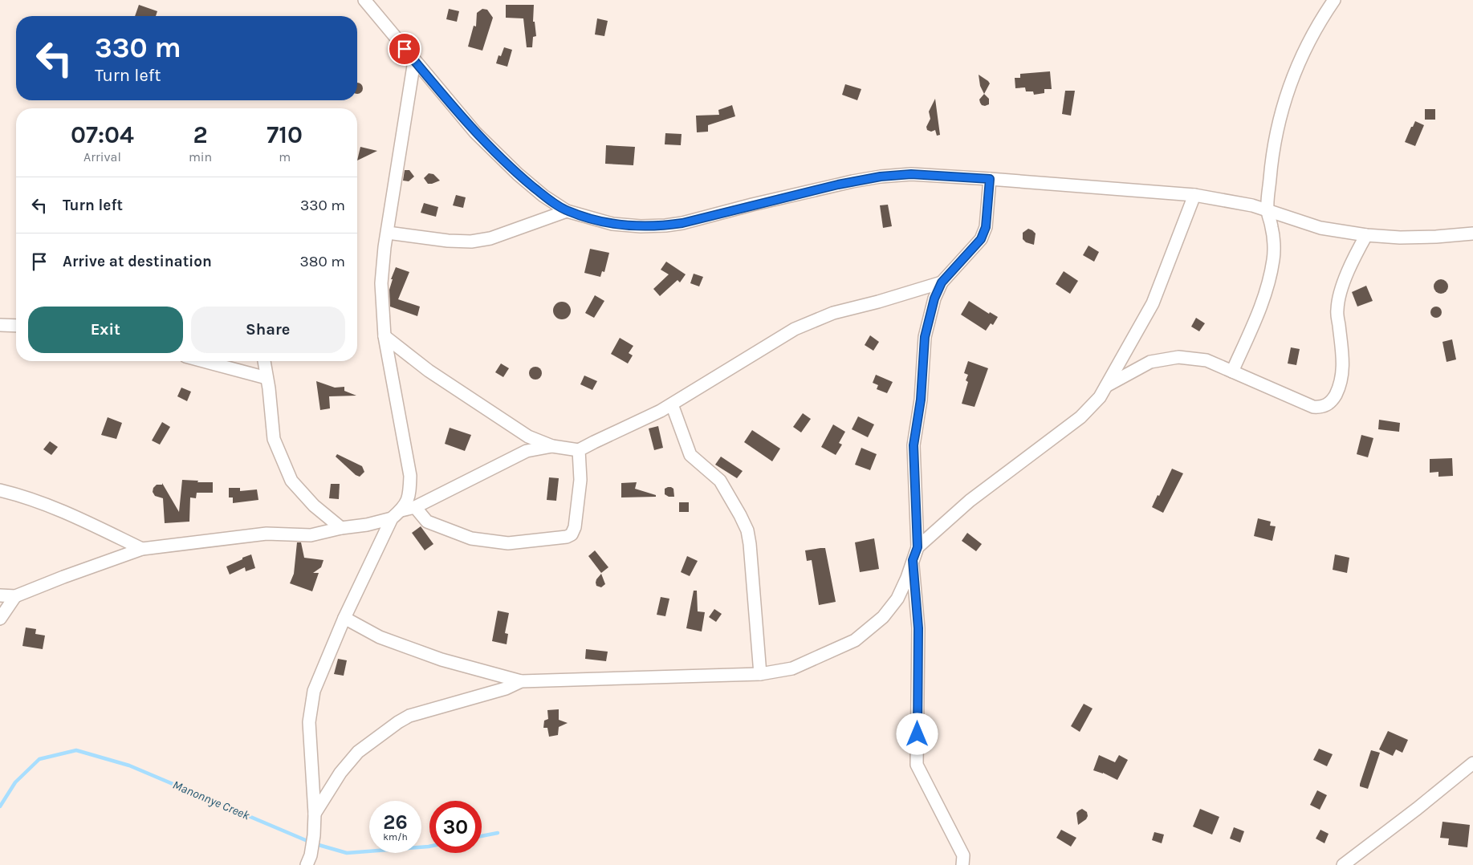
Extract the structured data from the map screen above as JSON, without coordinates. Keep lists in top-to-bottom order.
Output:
{
  "water": ["Manonnye Creek"],
  "page": {
    "turn": ["330 m", "Turn left"],
    "eta": [
      "07:04",
      "Arrival",
      "2",
      "min",
      "710",
      "m"
    ],
    "list": [
      {
        "name": "Turn left",
        "value": "330 m"
      },
      {
        "name": "Arrive at destination",
        "value": "380 m"
      }
    ],
    "buttons": ["Exit", "Share"],
    "speed": "26 km/h",
    "limit": "30"
  }
}
